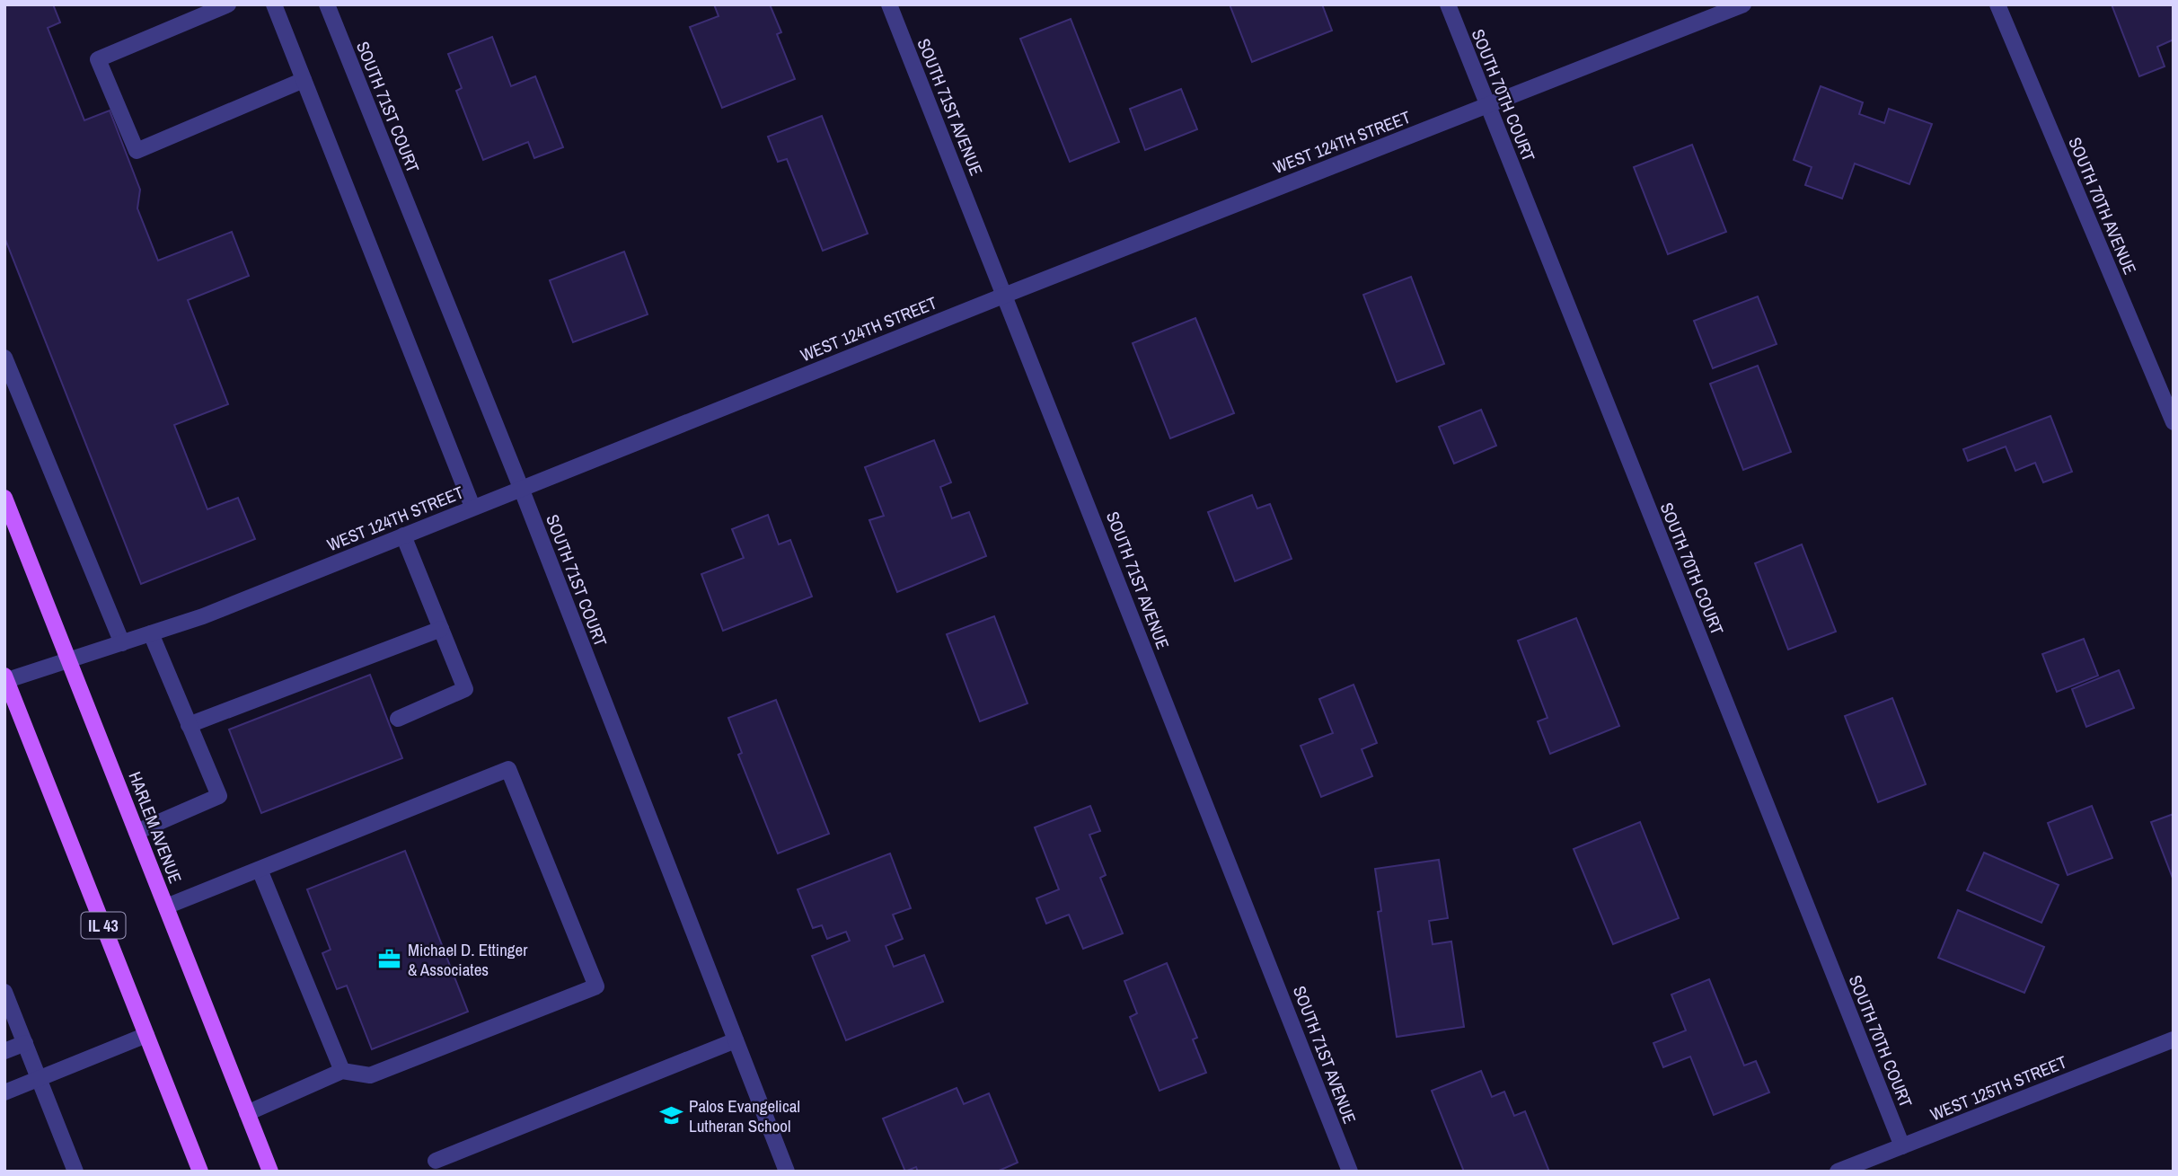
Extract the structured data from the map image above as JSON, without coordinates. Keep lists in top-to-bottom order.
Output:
{
  "streets": {
    "main road": ["HARLEM AVENUE", "IL 43"],
    "street": [
      "SOUTH 70TH COURT",
      "SOUTH 71ST COURT",
      "SOUTH 71ST AVENUE",
      "WEST 124TH STREET",
      "SOUTH 70TH AVENUE",
      "WEST 125TH STREET"
    ]
  },
  "crossings": [
    ["SOUTH 70TH COURT", "WEST 124TH STREET"],
    ["SOUTH 70TH COURT", "WEST 125TH STREET"],
    ["SOUTH 71ST COURT", "WEST 124TH STREET"],
    ["SOUTH 71ST AVENUE", "WEST 124TH STREET"],
    ["WEST 124TH STREET", "HARLEM AVENUE"],
    ["WEST 124TH STREET", "IL 43"]
  ],
  "places": {
    "office": ["Michael D. Ettinger & Associates"],
    "school or university": ["Palos Evangelical Lutheran School"]
  }
}
